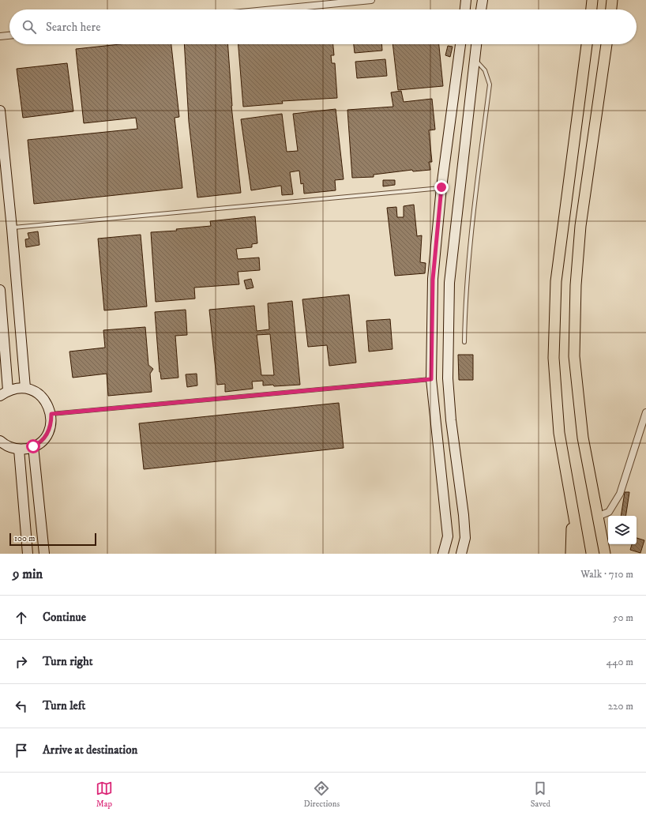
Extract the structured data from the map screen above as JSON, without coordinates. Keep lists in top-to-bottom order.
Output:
{
  "scale_bar": "100 m",
  "page": {
    "search": "Search here",
    "scale": "100 m",
    "heading": ["9 min", "Walk · 710 m"],
    "list": [
      ["Continue", "50 m"],
      ["Turn right", "440 m"],
      ["Turn left", "220 m"],
      "Arrive at destination"
    ],
    "nav": ["Map", "Directions", "Saved"]
  }
}
